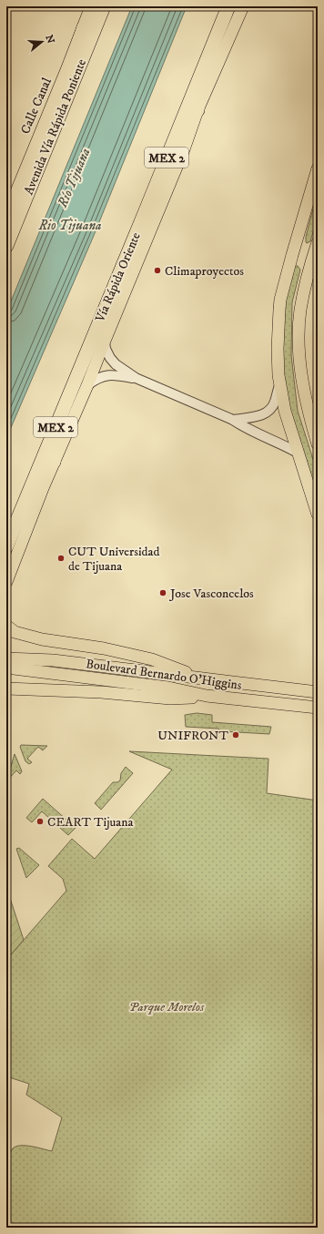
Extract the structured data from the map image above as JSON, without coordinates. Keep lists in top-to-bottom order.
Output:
{
  "streets": {
    "highway": ["Avenida Vía Rápida Poniente", "MEX 2", "Vía Rápida Oriente"],
    "main road": ["Calle Canal", "Boulevard Bernardo O'Higgins"]
  },
  "crossings": [
    ["Calle Canal", "Avenida Vía Rápida Poniente"]
  ],
  "water": ["Río Tijuana", "Rio Tijuana"],
  "parks": ["Parque Morelos"],
  "places": [
    "Climaproyectos",
    "CUT Universidad de Tijuana",
    "Jose Vasconcelos",
    "UNIFRONT",
    "CEART Tijuana"
  ],
  "north": "right"
}
